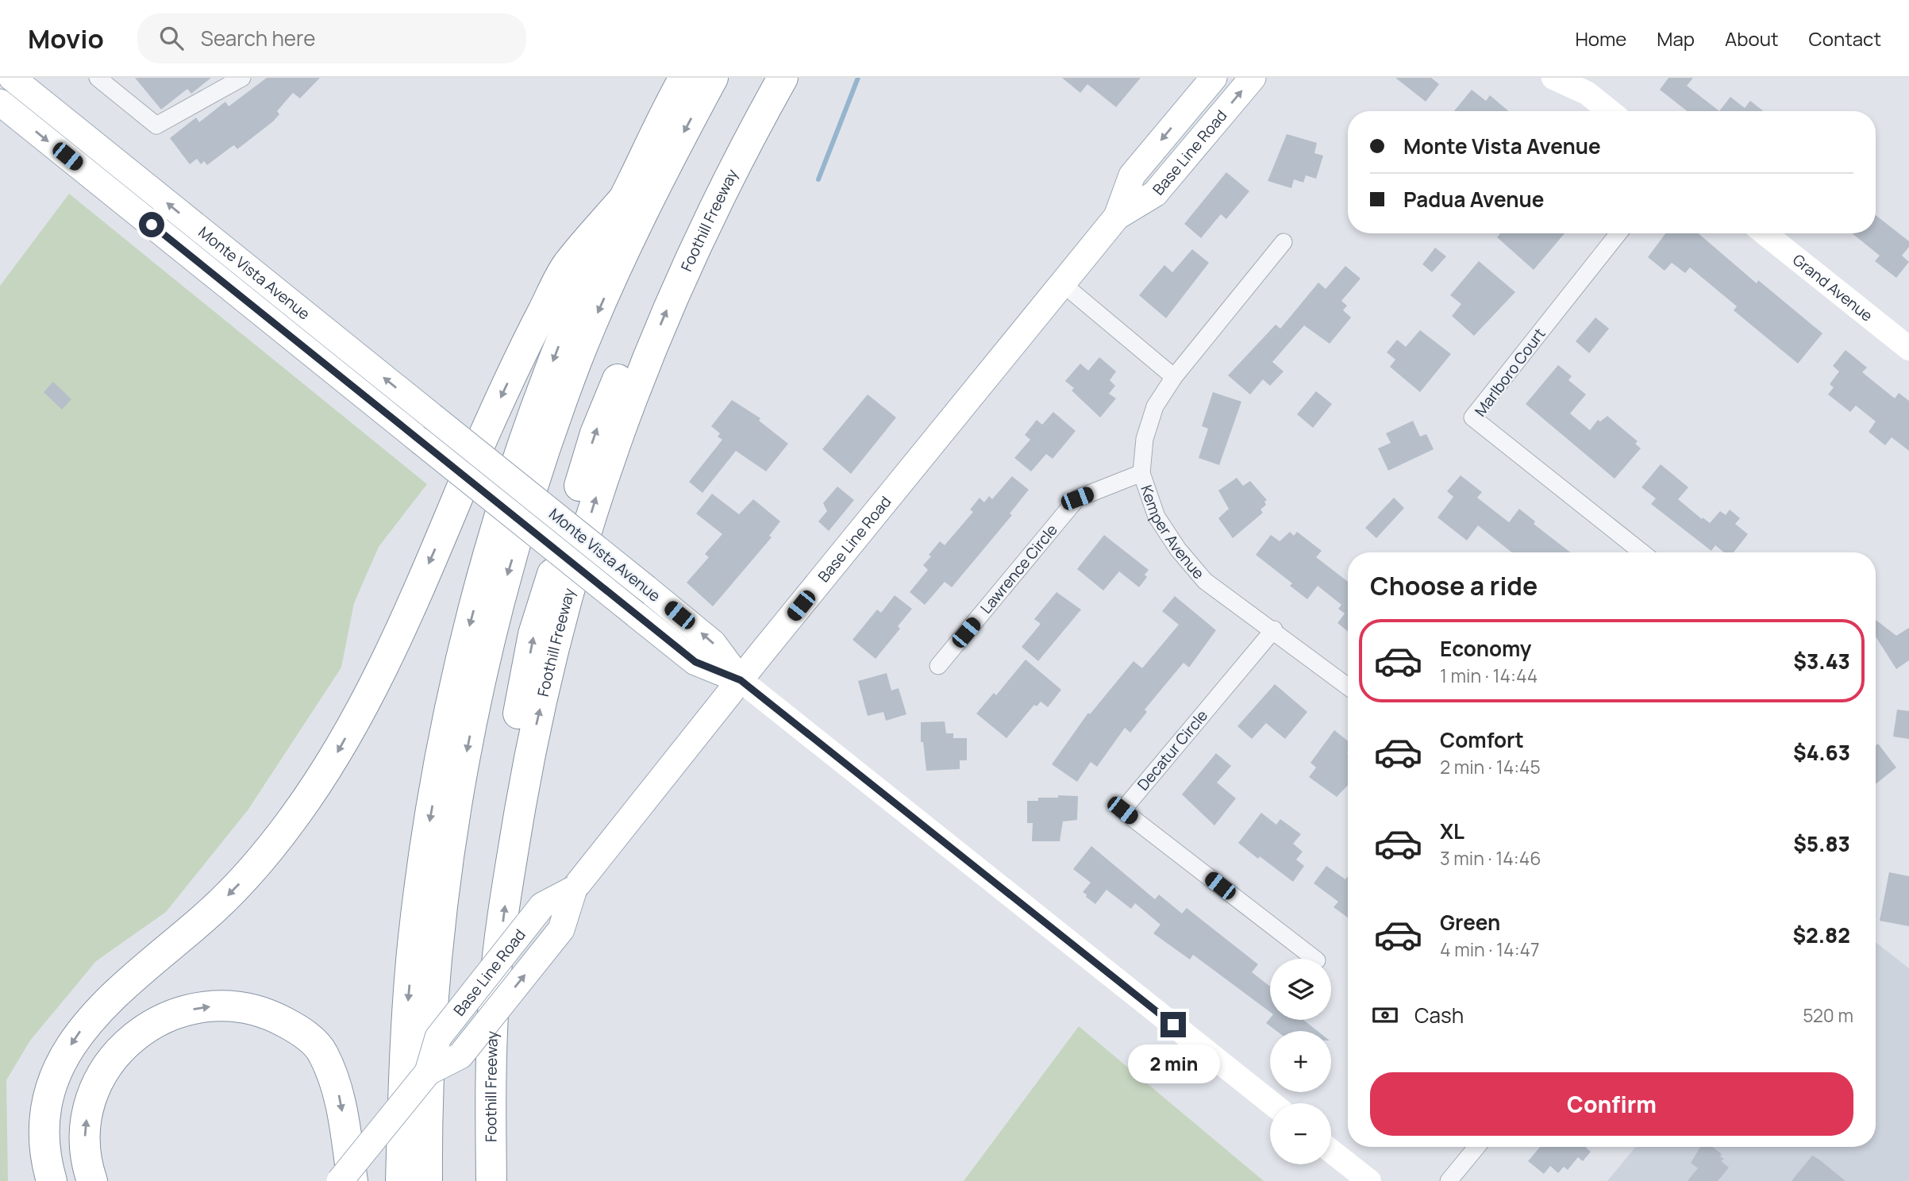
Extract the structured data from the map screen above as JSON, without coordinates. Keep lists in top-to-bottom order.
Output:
{
  "streets": {
    "highway": ["Foothill Freeway"],
    "main road": ["Base Line Road", "Monte Vista Avenue"],
    "street": [
      "Grand Avenue",
      "Marlboro Court",
      "Kemper Avenue",
      "Lawrence Circle",
      "Decatur Circle"
    ]
  },
  "crossings": [
    ["Base Line Road", "Monte Vista Avenue"],
    ["Kemper Avenue", "Lawrence Circle"],
    ["Kemper Avenue", "Decatur Circle"]
  ],
  "page": {
    "header": "Movio",
    "search": "Search here",
    "nav": [
      "Home",
      "Map",
      "About",
      "Contact"
    ],
    "banner": ["Monte Vista Avenue", "Padua Avenue"],
    "heading": "Choose a ride",
    "list": [
      {
        "name": "Economy",
        "note": "1 min · 14:44",
        "value": "$3.43"
      },
      {
        "name": "Comfort",
        "note": "2 min · 14:45",
        "value": "$4.63"
      },
      {
        "name": "XL",
        "note": "3 min · 14:46",
        "value": "$5.83"
      },
      {
        "name": "Green",
        "note": "4 min · 14:47",
        "value": "$2.82"
      }
    ],
    "map_buttons": ["+", "−"],
    "pay": ["Cash", "520 m"],
    "bubble": "2 min",
    "buttons": "Confirm"
  }
}
